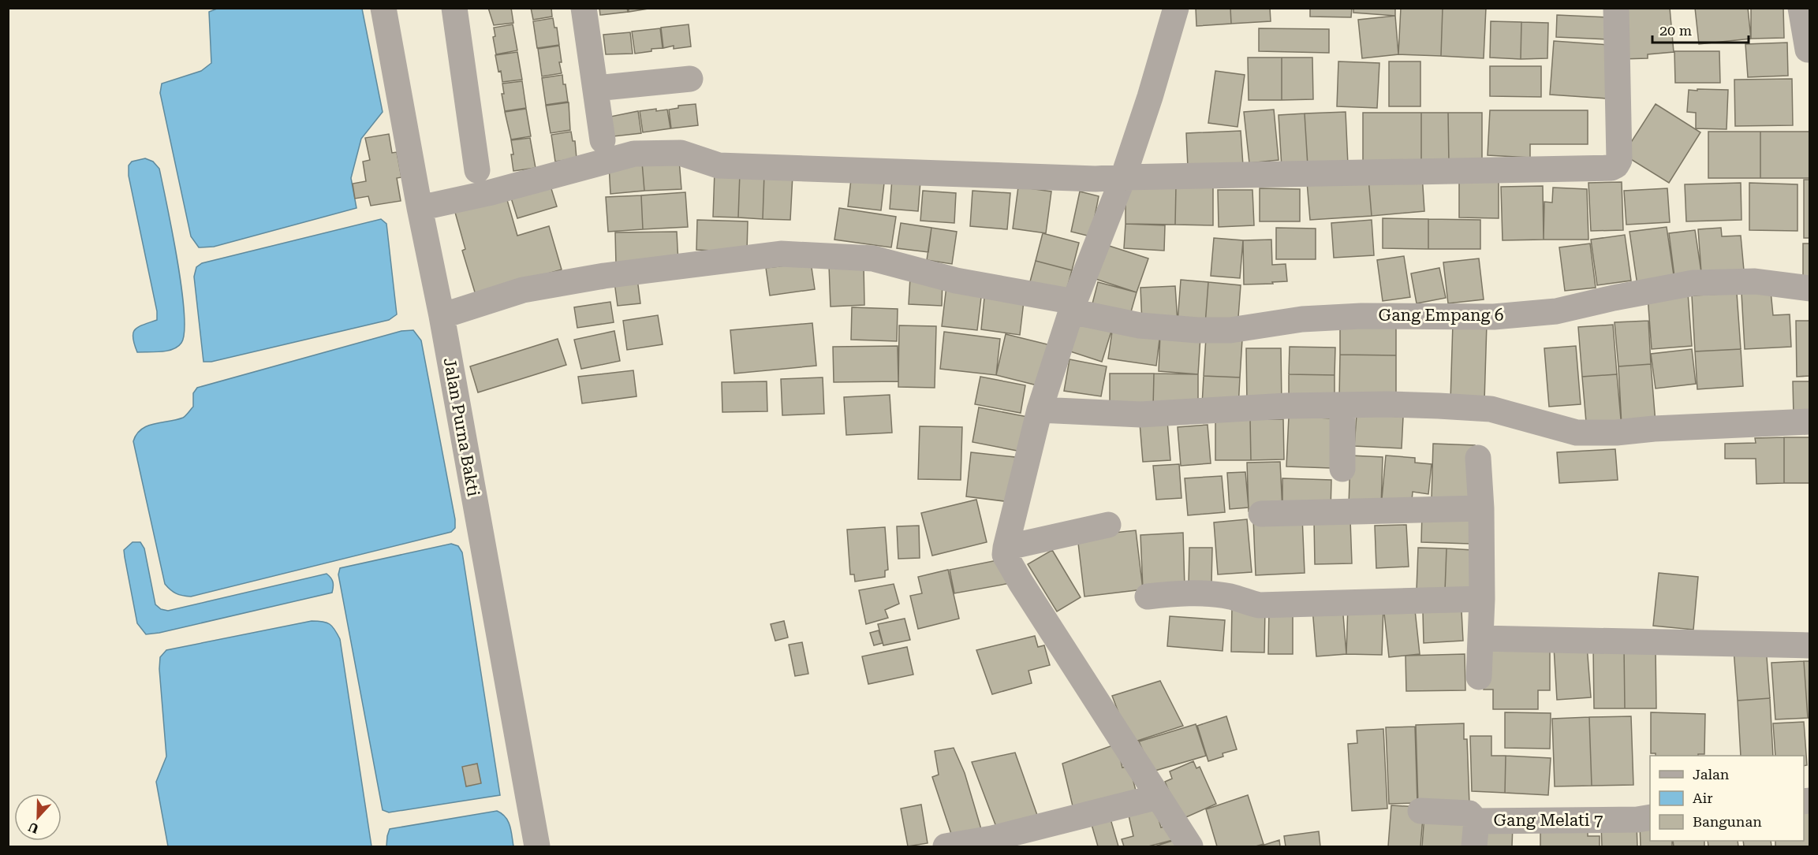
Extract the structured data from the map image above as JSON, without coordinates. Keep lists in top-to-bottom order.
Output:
{
  "streets": {
    "street": ["Gang Empang 6", "Jalan Purna Bakti", "Gang Melati 7"]
  },
  "crossings": [
    ["Gang Empang 6", "Jalan Purna Bakti"]
  ],
  "legend": ["Jalan", "Air", "Bangunan"],
  "scale_bar": "20 m",
  "north": "bottom"
}
